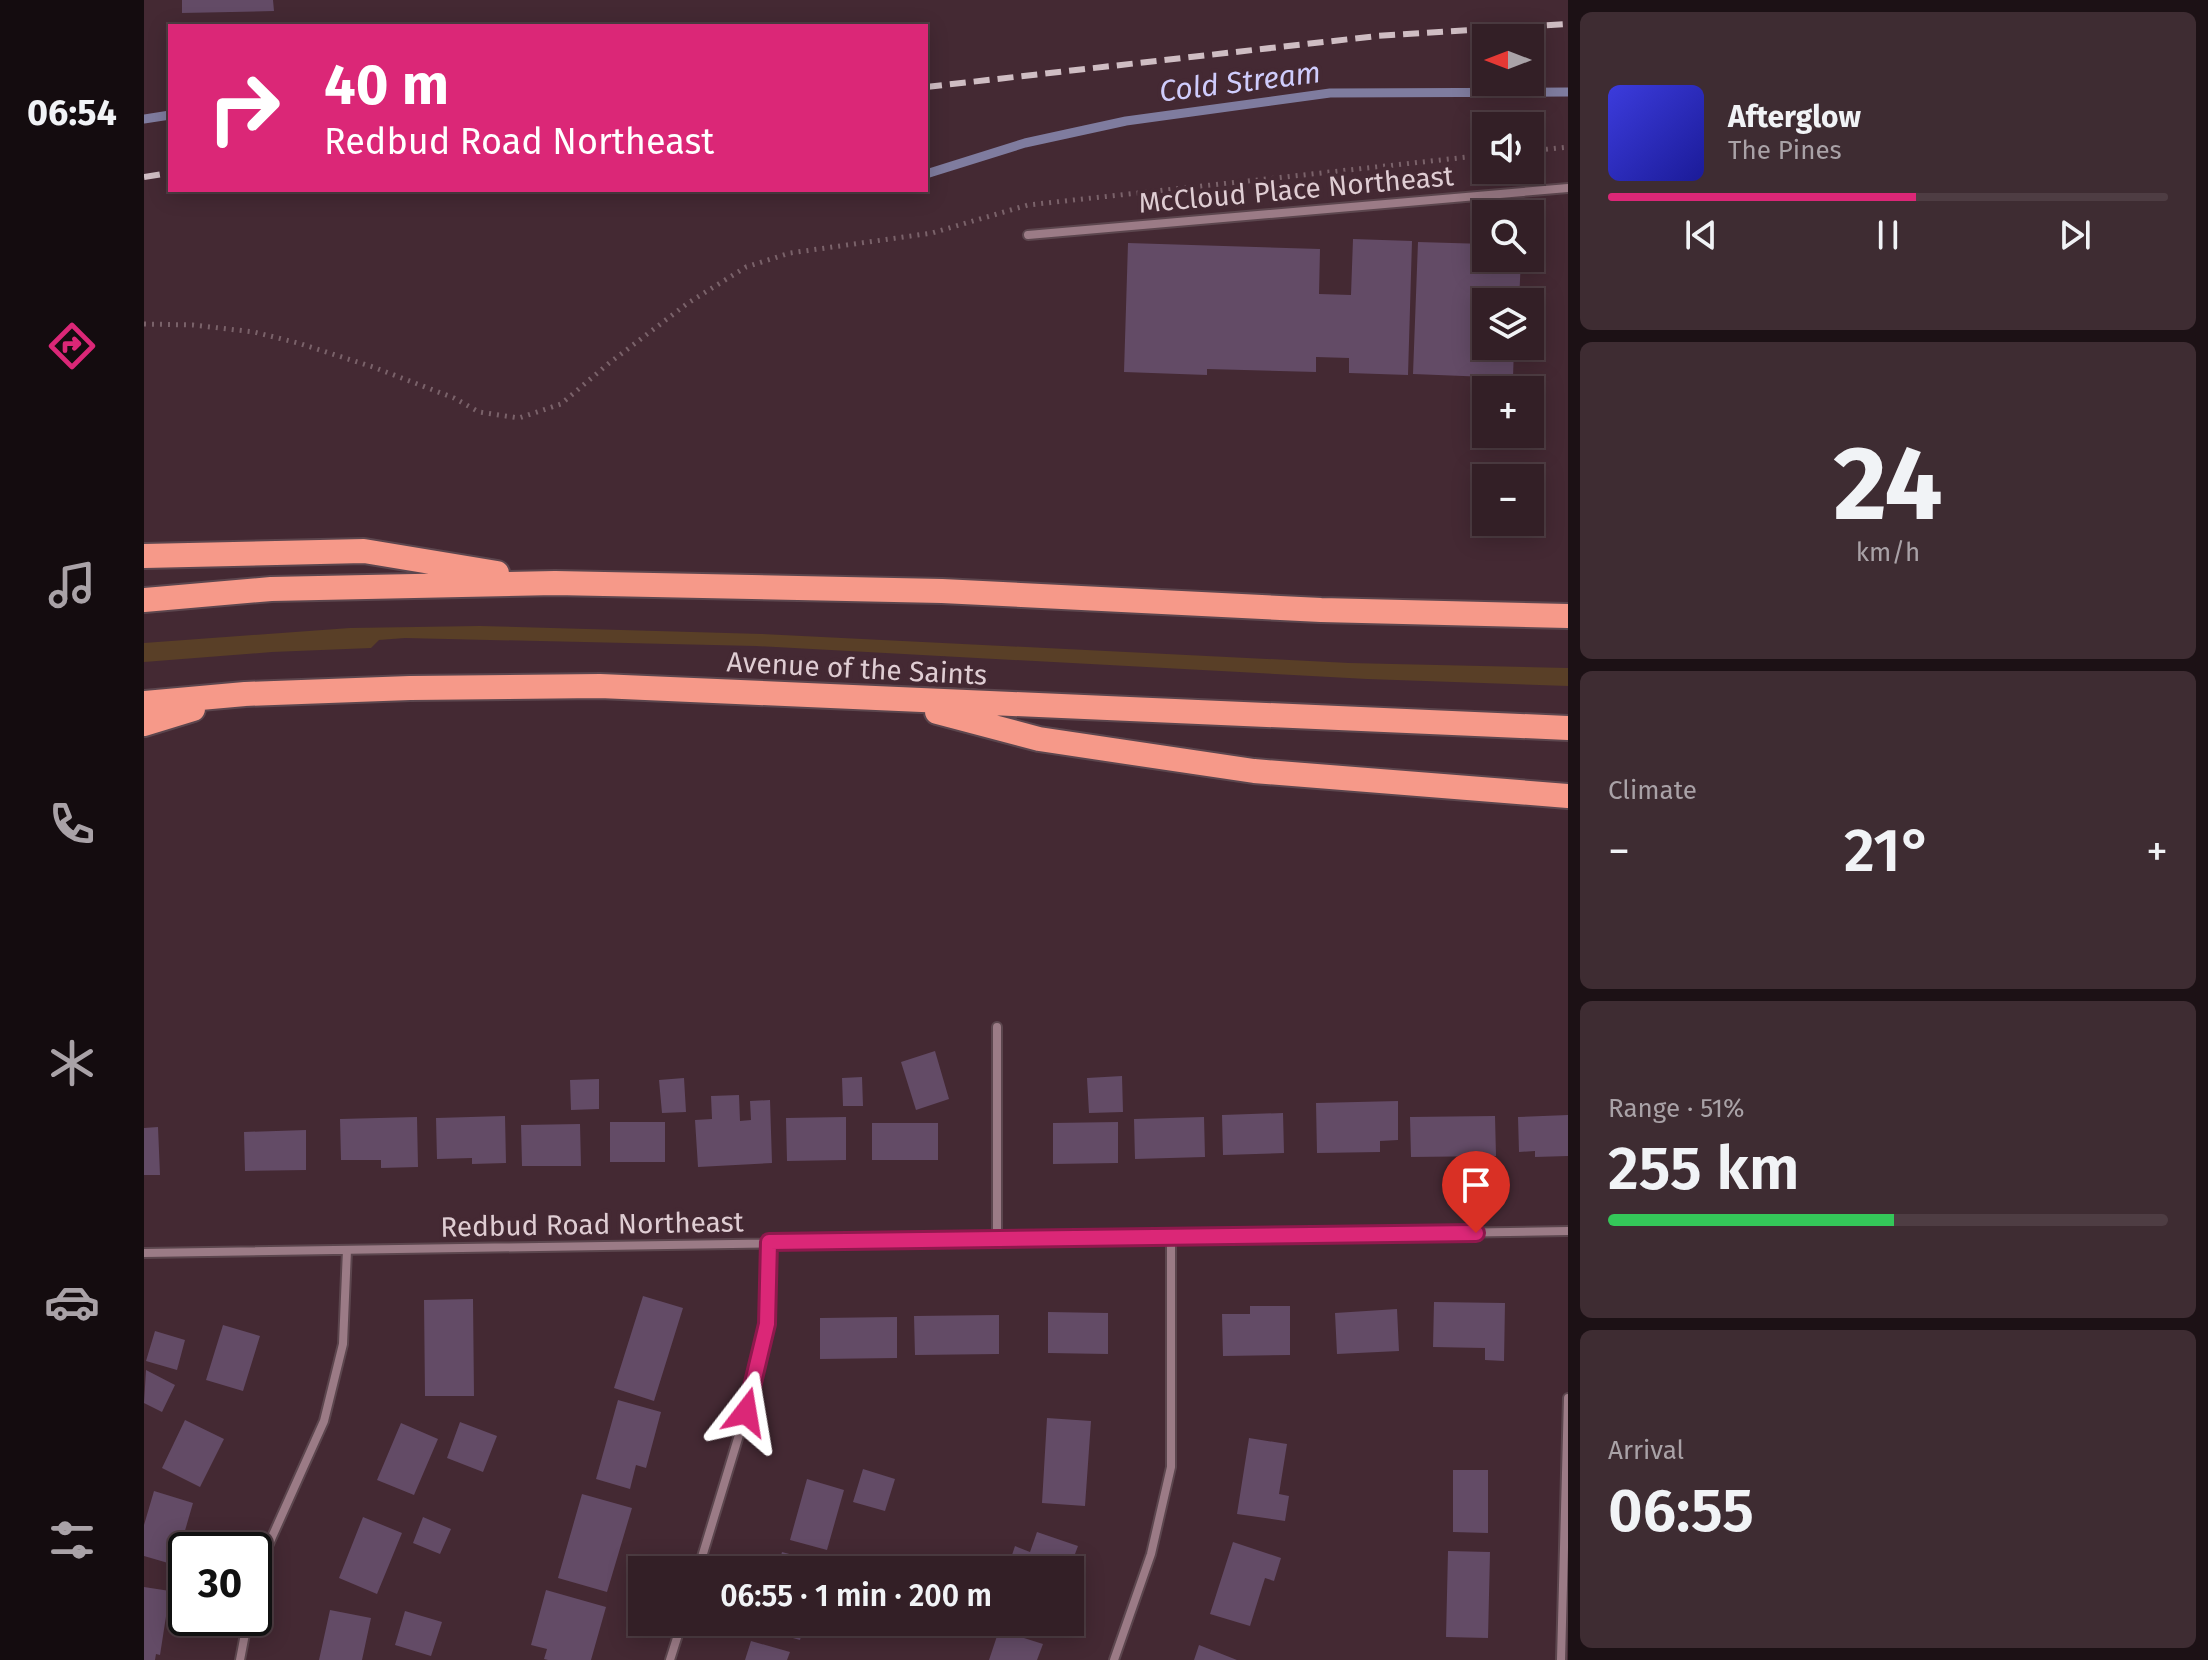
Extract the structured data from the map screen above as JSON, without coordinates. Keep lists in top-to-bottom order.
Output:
{
  "streets": {
    "highway": ["Avenue of the Saints"],
    "street": ["McCloud Place Northeast", "Redbud Road Northeast"]
  },
  "water": ["Cold Stream"],
  "north": "left",
  "page": {
    "tabs": "06:54",
    "map_buttons": ["+", "−"],
    "turn": ["40 m", "Redbud Road Northeast"],
    "song": ["Afterglow", "The Pines"],
    "tile": [
      ["24", "km/h"],
      "Climate",
      ["Range · 51%", "255 km"],
      ["Arrival", "06:55"]
    ],
    "heat": ["−", "21°", "+"],
    "limit": "30",
    "trip": "06:55 · 1 min · 200 m"
  }
}
